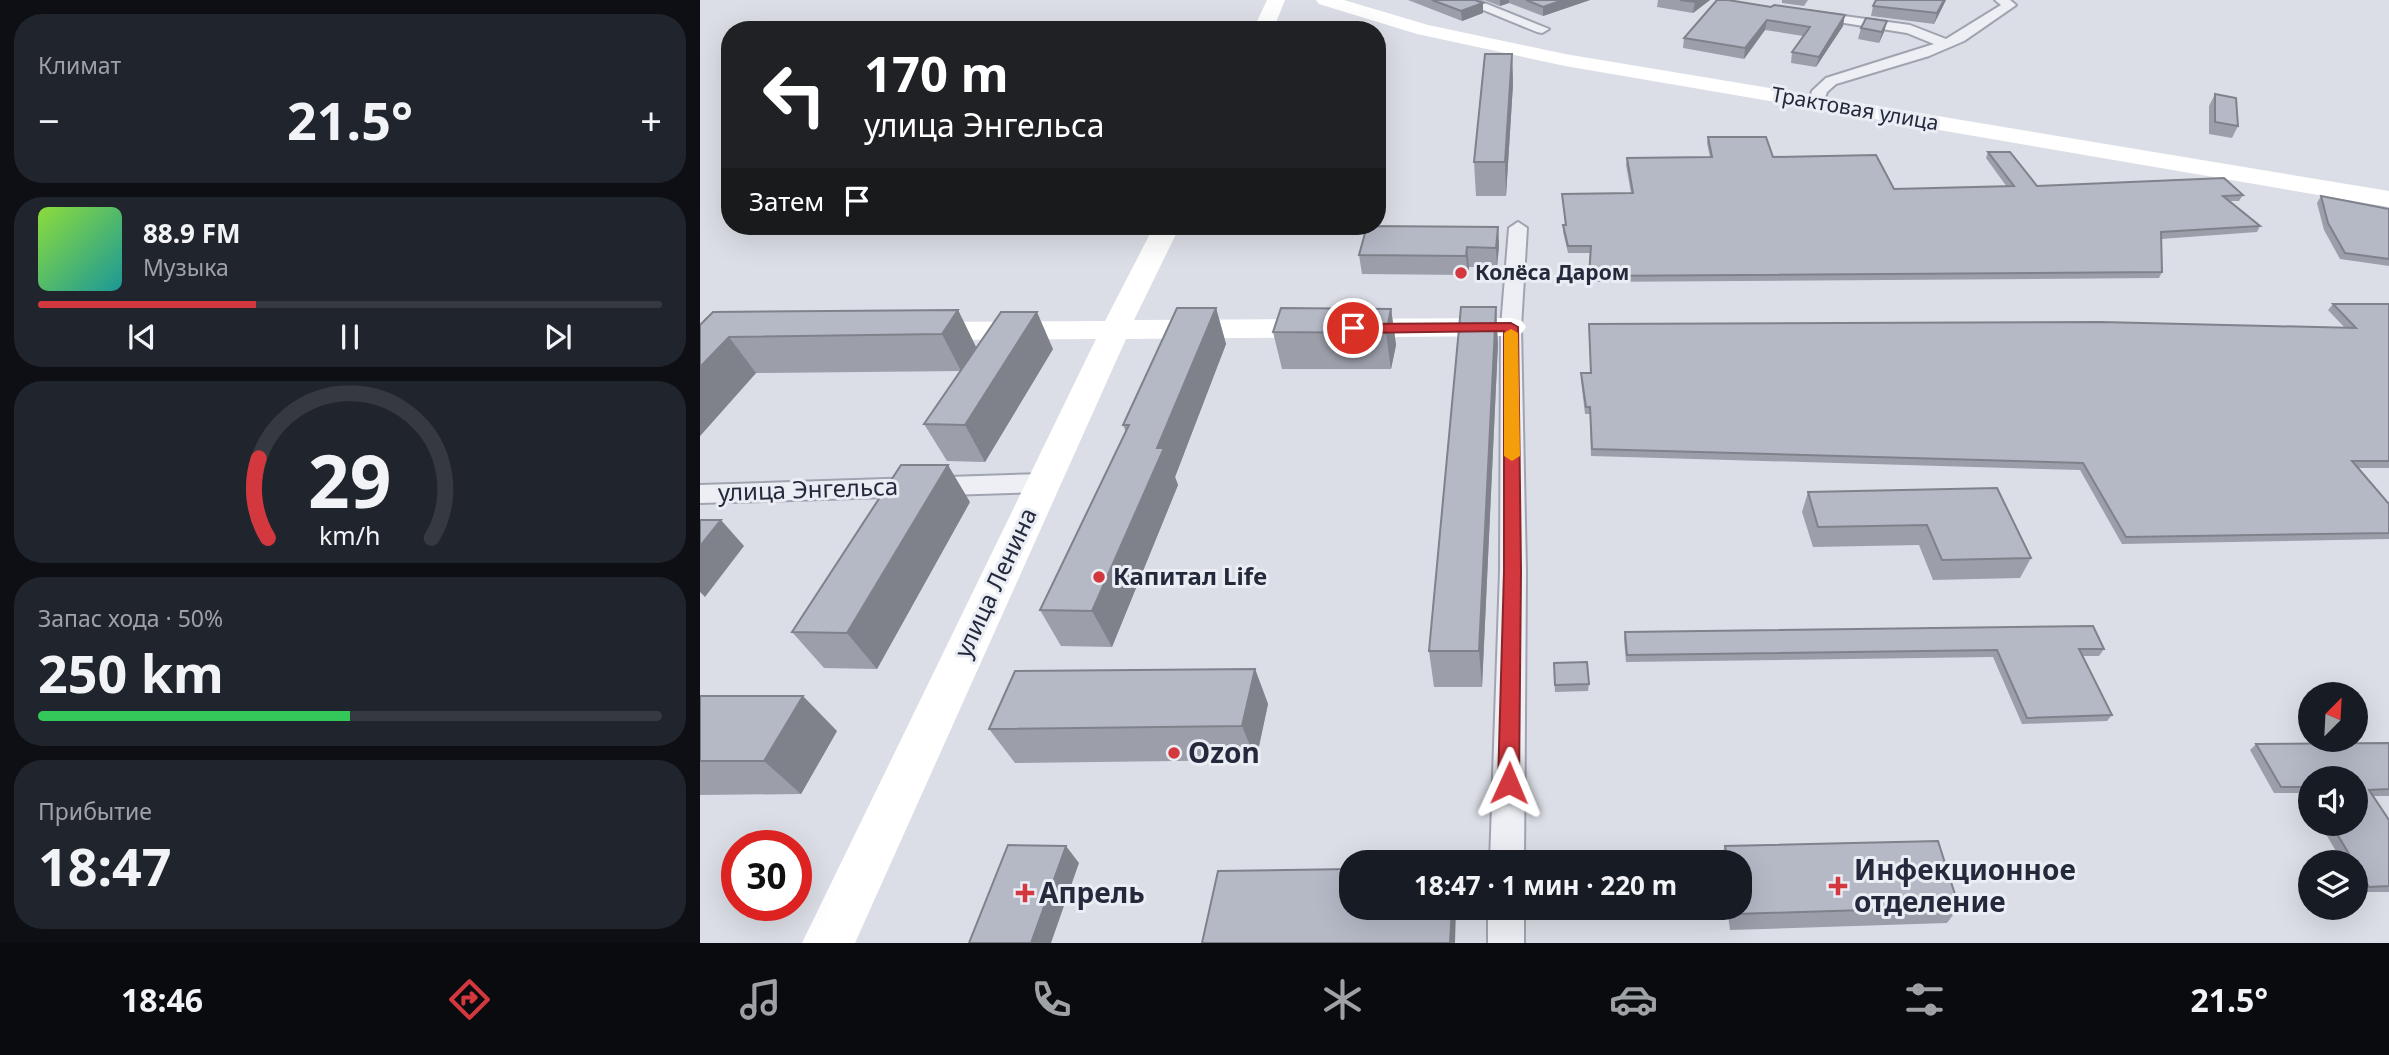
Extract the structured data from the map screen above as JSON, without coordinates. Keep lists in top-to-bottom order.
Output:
{
  "streets": {
    "street": ["Трактовая улица", "улица Энгельса", "улица Ленина"]
  },
  "crossings": [
    ["улица Энгельса", "улица Ленина"]
  ],
  "places": {
    "other": ["Колёса Даром", "Капитал Life", "Ozon"],
    "health": ["Инфекционное отделение", "Апрель"]
  },
  "north": "top right",
  "page": {
    "tile": [
      "Климат",
      ["Запас хода · 50%", "250 km"],
      ["Прибытие", "18:47"]
    ],
    "turn": ["170 m", "улица Энгельса"],
    "heat": ["−", "21.5°", "+"],
    "then": "Затем",
    "song": ["88.9 FM", "Музыка"],
    "limit": "30",
    "trip": "18:47 · 1 мин · 220 m",
    "tabs": ["18:46", "21.5°"],
    "gauge": ["29", "km/h"]
  }
}
